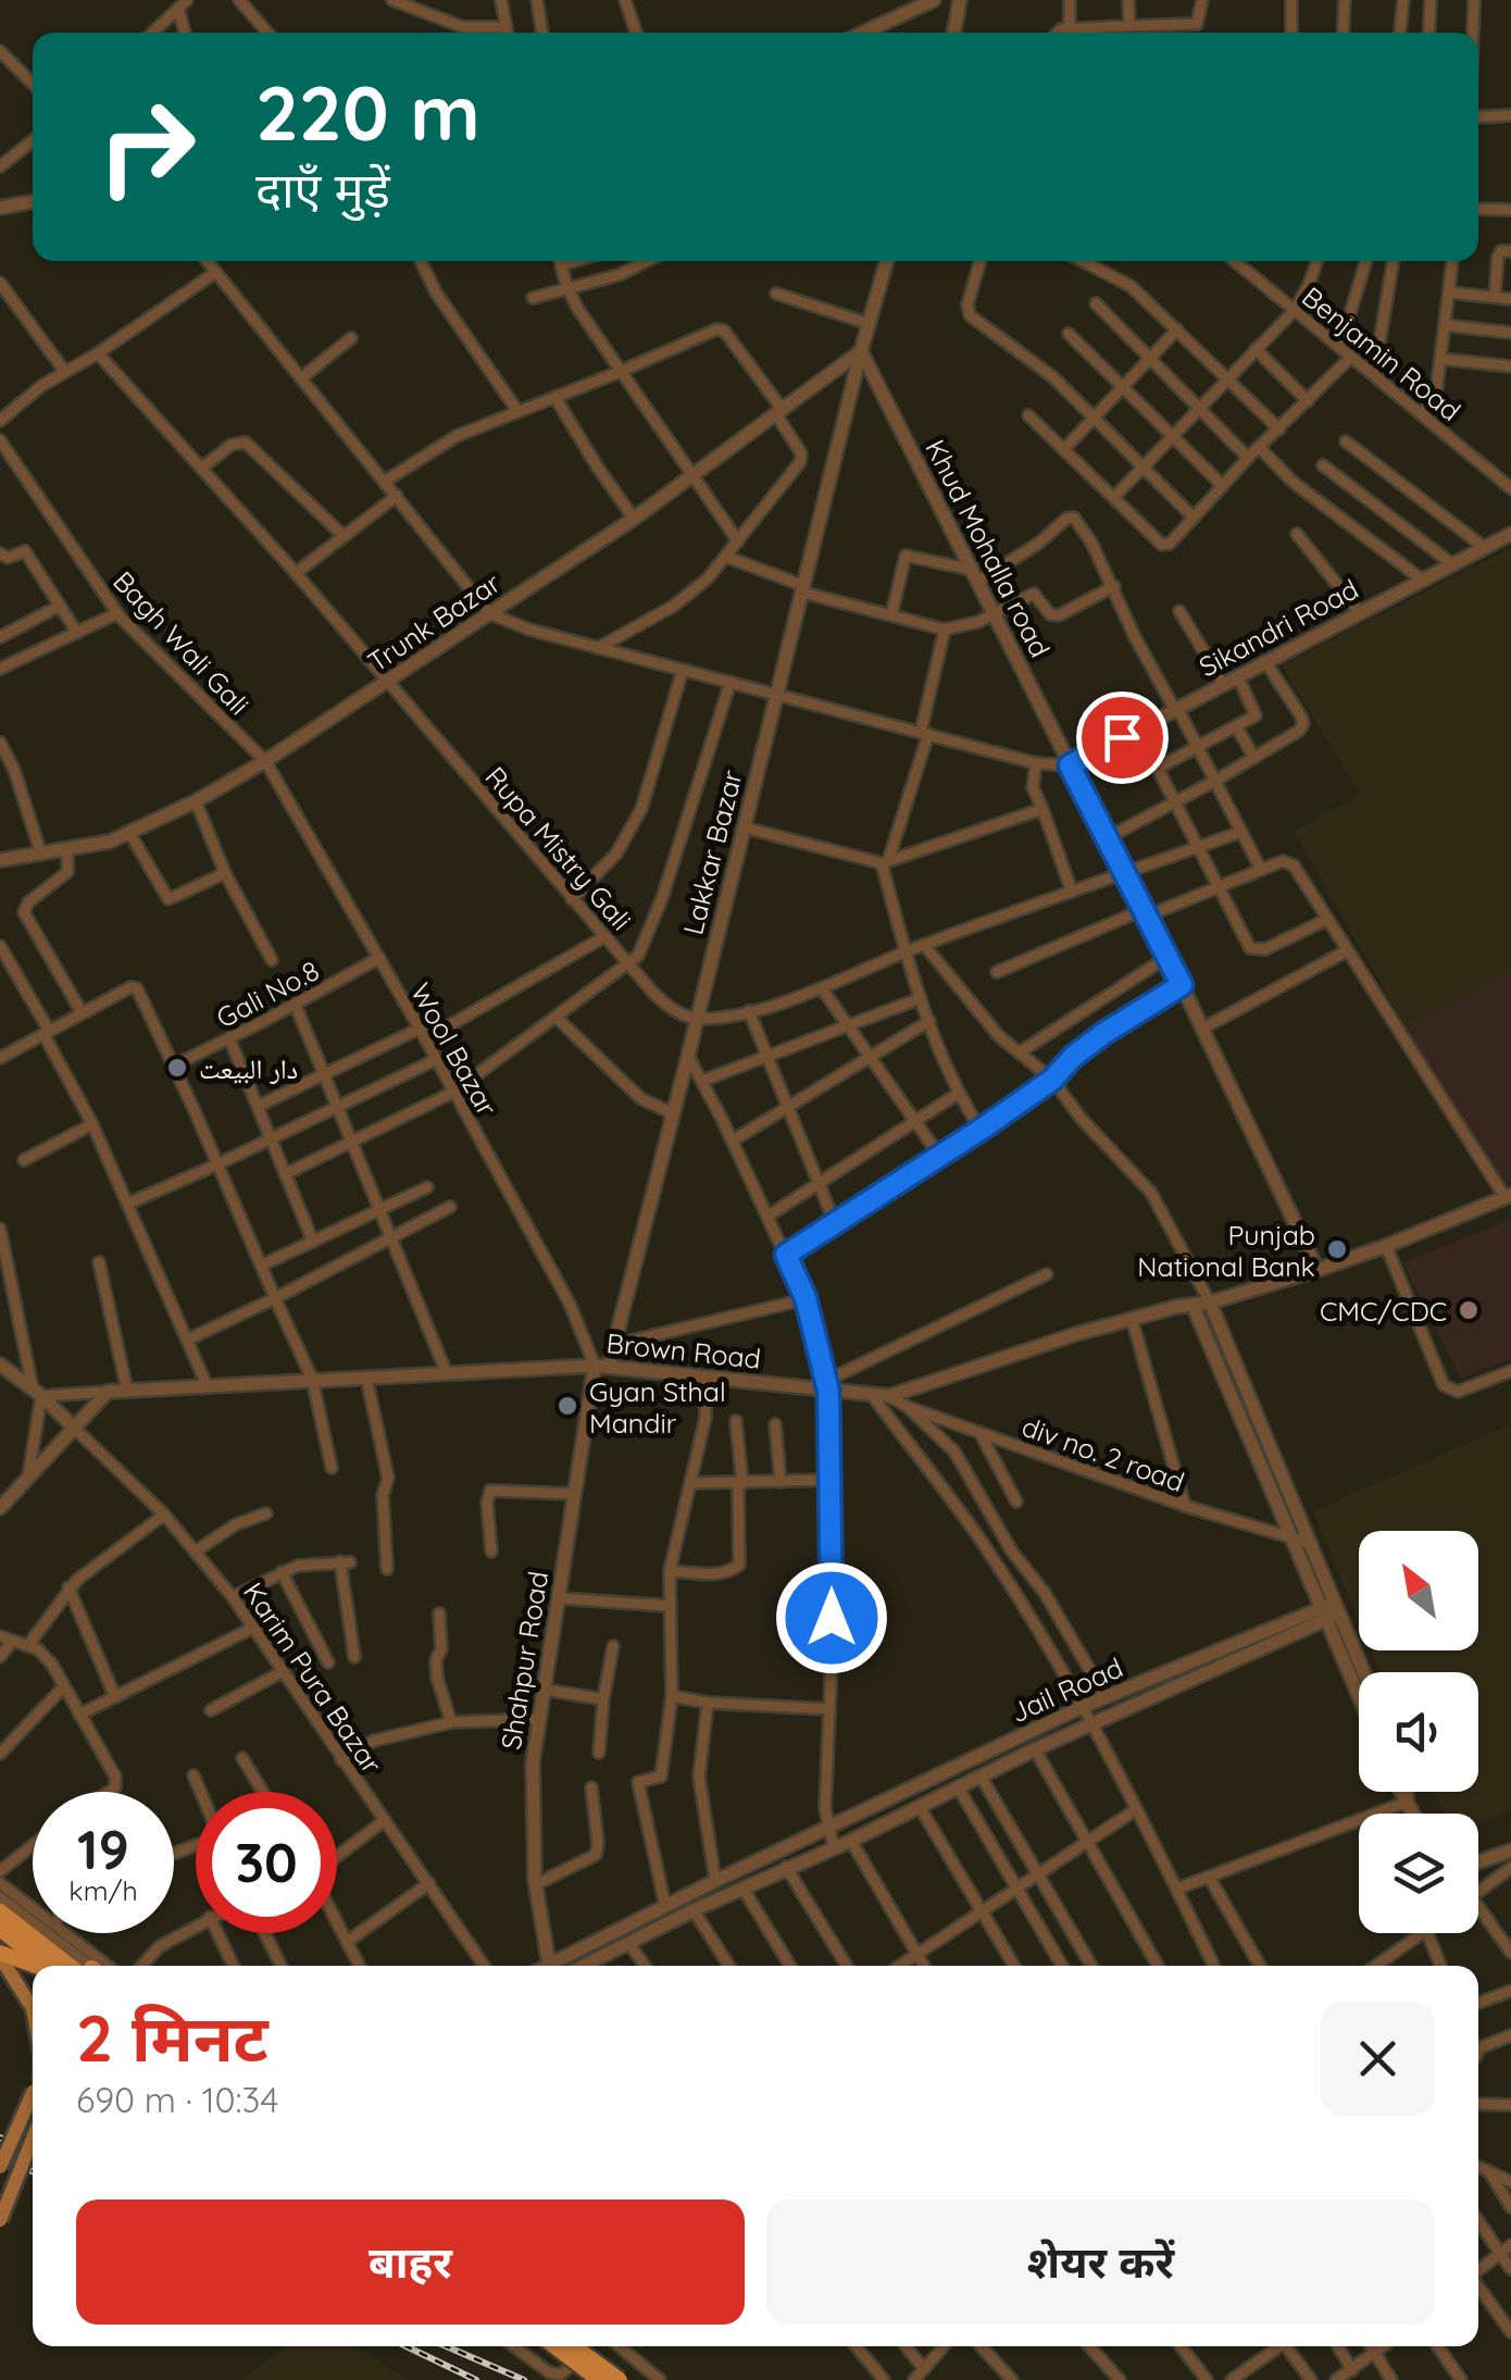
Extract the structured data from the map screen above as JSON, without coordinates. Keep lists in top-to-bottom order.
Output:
{
  "streets": {
    "street": [
      "Benjamin Road",
      "Khud Mohalla road",
      "Trunk Bazar",
      "Sikandri Road",
      "Bagh Wali Gali",
      "Rupa Mistry Gali",
      "Lakkar Bazar",
      "Gali No.8",
      "Wool Bazar",
      "Brown Road",
      "div no. 2 road",
      "Shahpur Road",
      "Karim Pura Bazar",
      "Jail Road"
    ]
  },
  "crossings": [
    ["Khud Mohalla road", "Trunk Bazar"],
    ["Khud Mohalla road", "Sikandri Road"],
    ["Khud Mohalla road", "Lakkar Bazar"],
    ["Khud Mohalla road", "Brown Road"],
    ["Trunk Bazar", "Bagh Wali Gali"],
    ["Trunk Bazar", "Rupa Mistry Gali"],
    ["Trunk Bazar", "Lakkar Bazar"],
    ["Trunk Bazar", "Wool Bazar"],
    ["Bagh Wali Gali", "Wool Bazar"],
    ["Rupa Mistry Gali", "Lakkar Bazar"],
    ["Lakkar Bazar", "Wool Bazar"],
    ["Lakkar Bazar", "Brown Road"],
    ["Lakkar Bazar", "Shahpur Road"],
    ["Gali No.8", "Wool Bazar"],
    ["Wool Bazar", "Brown Road"],
    ["Wool Bazar", "Shahpur Road"],
    ["Brown Road", "div no. 2 road"],
    ["Brown Road", "Shahpur Road"],
    ["Shahpur Road", "Jail Road"]
  ],
  "places": [
    "دار البیعت",
    "Punjab National Bank",
    "CMC/CDC",
    "Gyan Sthal Mandir"
  ],
  "north": "top left",
  "page": {
    "turn": ["220 m", "दाएँ मुड़ें"],
    "speed": "19 km/h",
    "limit": "30",
    "heading": ["2 मिनट", "690 m · 10:34"],
    "buttons": ["बाहर", "शेयर करें"]
  }
}
